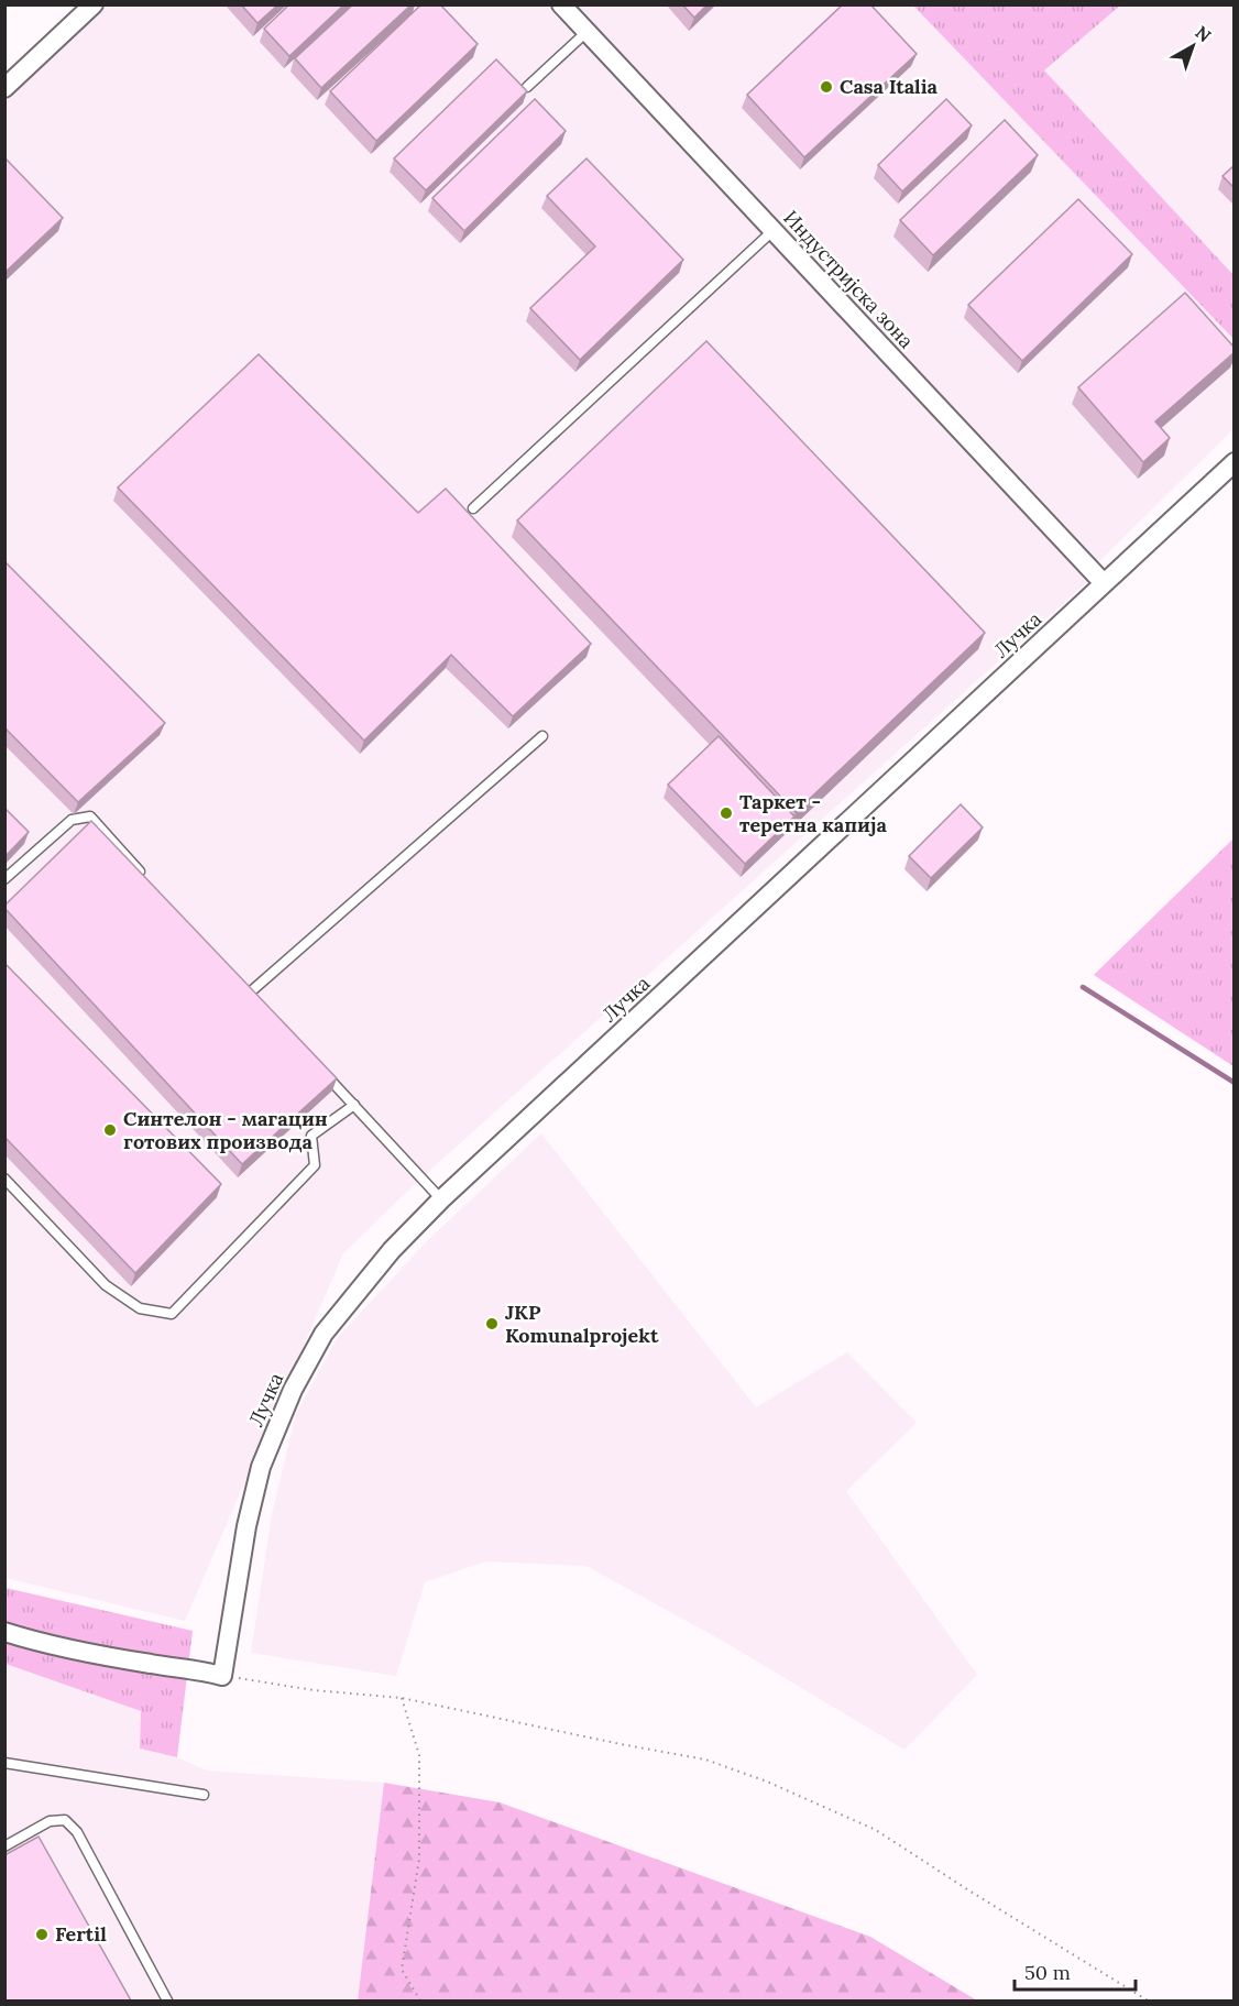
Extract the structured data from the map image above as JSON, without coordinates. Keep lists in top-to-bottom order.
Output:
{
  "streets": {
    "street": ["Индустријска зона", "Лучка"]
  },
  "crossings": [
    ["Индустријска зона", "Лучка"]
  ],
  "places": [
    "Casa Italia",
    "Таркет - теретна капија",
    "Синтелон - магацин готових производа",
    "JKP Komunalprojekt",
    "Fertil"
  ],
  "scale_bar": "50 m",
  "north": "top right"
}
